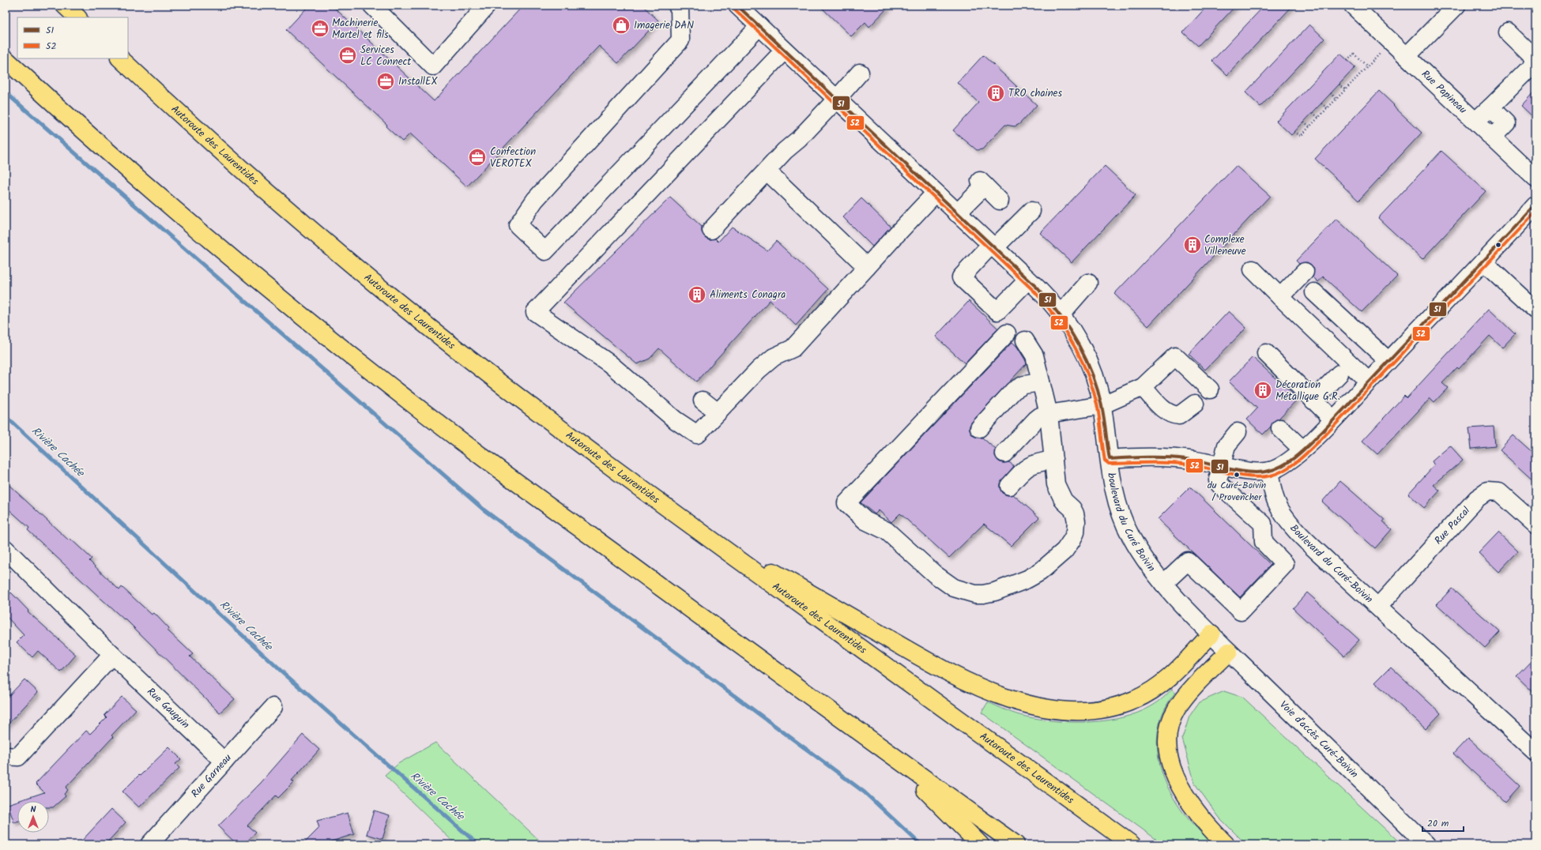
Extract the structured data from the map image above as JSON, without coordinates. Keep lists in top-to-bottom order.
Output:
{
  "streets": {
    "highway": ["Autoroute des Laurentides"],
    "street": [
      "Rue Papineau",
      "boulevard du Curé Boivin",
      "Rue Pascal",
      "Boulevard du Curé-Boivin",
      "Rue Gauguin",
      "Voie d'accès Curé-Boivin",
      "Rue Garneau"
    ]
  },
  "crossings": [
    ["boulevard du Curé Boivin", "Voie d'accès Curé-Boivin"],
    ["Rue Pascal", "Boulevard du Curé-Boivin"],
    ["Rue Gauguin", "Rue Garneau"]
  ],
  "water": ["Rivière Cachée"],
  "places": {
    "shop": ["Imagerie DAN"],
    "office": [
      "Machinerie Martel et fils",
      "Services LC Connect",
      "InstallEX",
      "Confection VEROTEX"
    ],
    "building": [
      "TRO chaines",
      "Complexe Villeneuve",
      "Aliments Conagra",
      "Décoration Métallique G.R."
    ],
    "other": ["du Curé-Boivin / Provencher"]
  },
  "lines": ["transit line 51", "transit line 52"],
  "legend": ["51", "52"],
  "scale_bar": "20 m",
  "north": "top"
}
